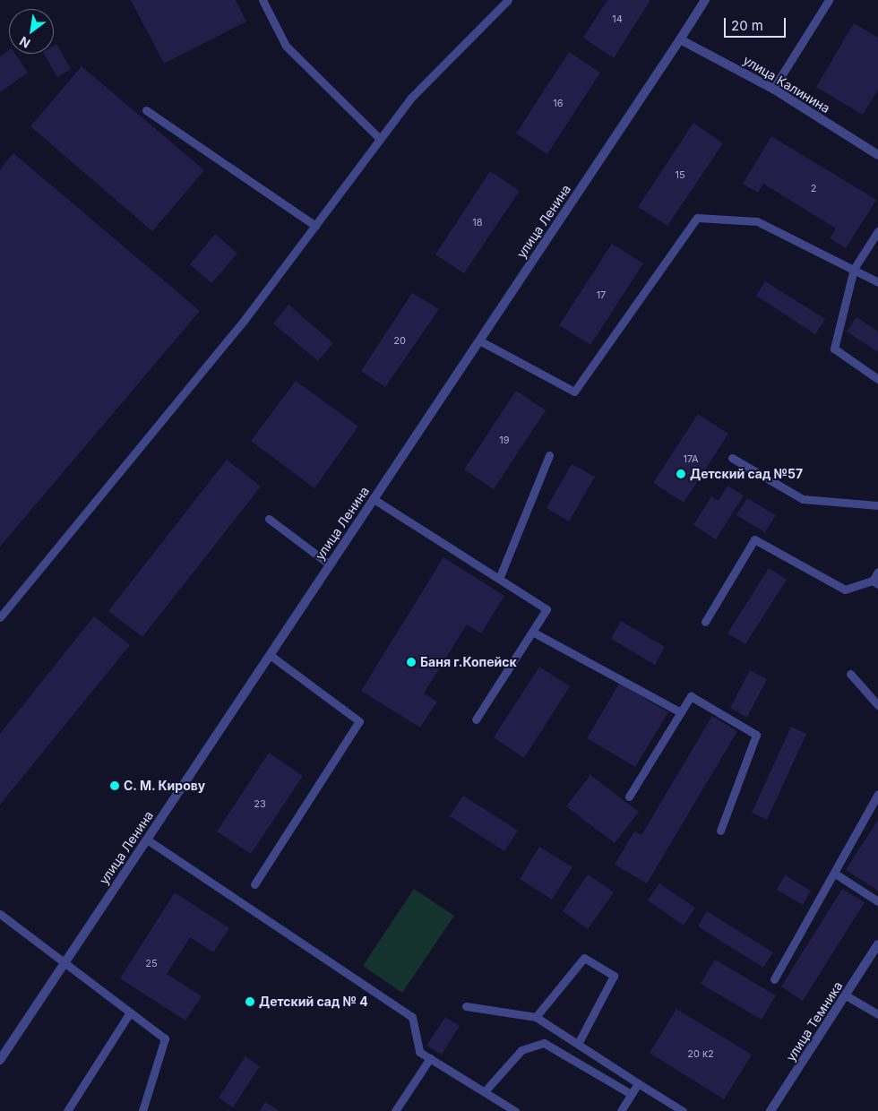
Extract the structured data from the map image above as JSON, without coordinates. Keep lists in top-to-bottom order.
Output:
{
  "streets": {
    "street": ["улица Калинина", "улица Ленина", "улица Темника"]
  },
  "crossings": [
    ["улица Калинина", "улица Ленина"]
  ],
  "places": [
    "Детский сад №57",
    "Баня г.Копейск",
    "С. М. Кирову",
    "Детский сад № 4"
  ],
  "house_numbers": [
    "14",
    "16",
    "15",
    "2",
    "18",
    "17",
    "20",
    "19",
    "17А",
    "23",
    "25",
    "20 к2"
  ],
  "scale_bar": "20 m",
  "north": "bottom left"
}
